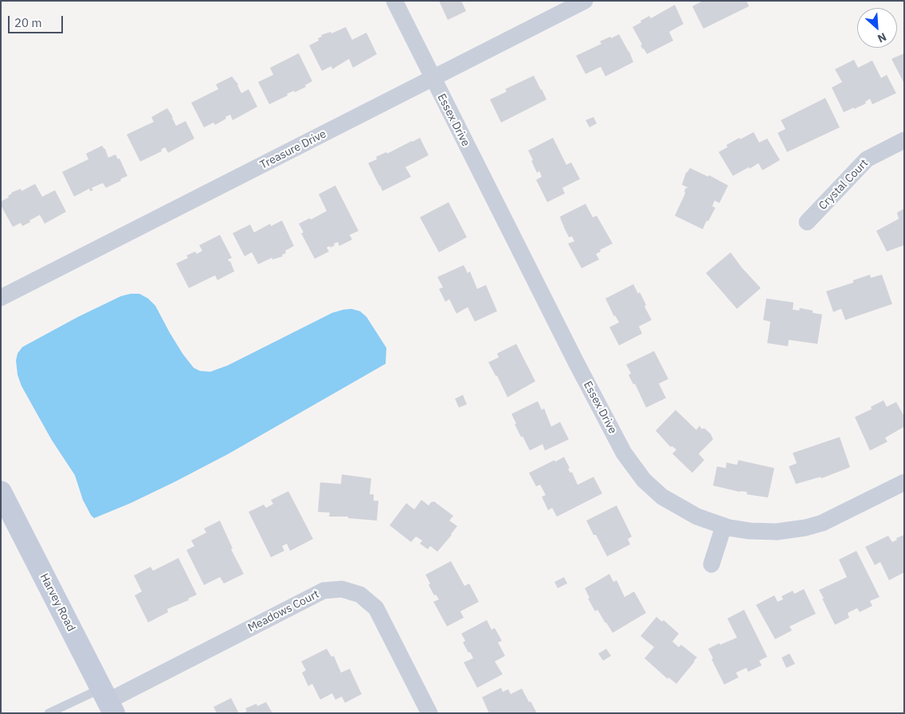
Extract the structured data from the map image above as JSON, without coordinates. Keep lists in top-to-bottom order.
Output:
{
  "streets": {
    "street": [
      "Essex Drive",
      "Treasure Drive",
      "Crystal Court",
      "Harvey Road",
      "Meadows Court"
    ]
  },
  "crossings": [
    ["Essex Drive", "Treasure Drive"],
    ["Harvey Road", "Meadows Court"]
  ],
  "scale_bar": "20 m",
  "north": "bottom right"
}
